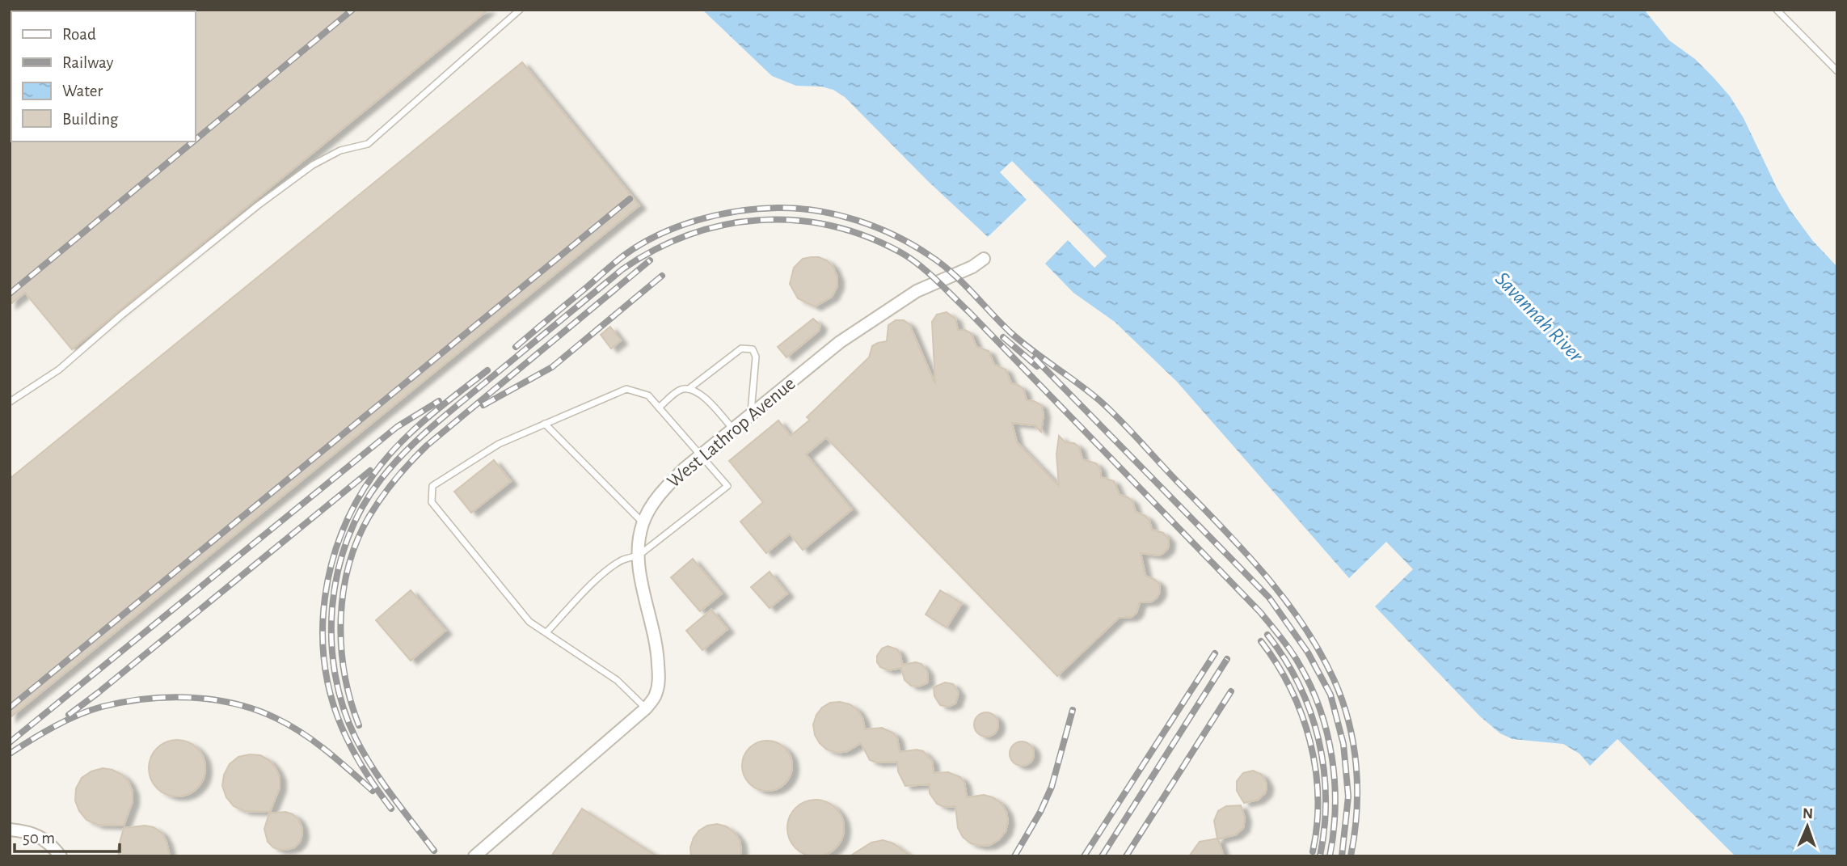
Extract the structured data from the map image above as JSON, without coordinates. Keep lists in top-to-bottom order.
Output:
{
  "streets": {
    "street": ["West Lathrop Avenue"]
  },
  "water": ["Savannah River"],
  "legend": [
    "Road",
    "Railway",
    "Water",
    "Building"
  ],
  "scale_bar": "50 m",
  "north": "top"
}
